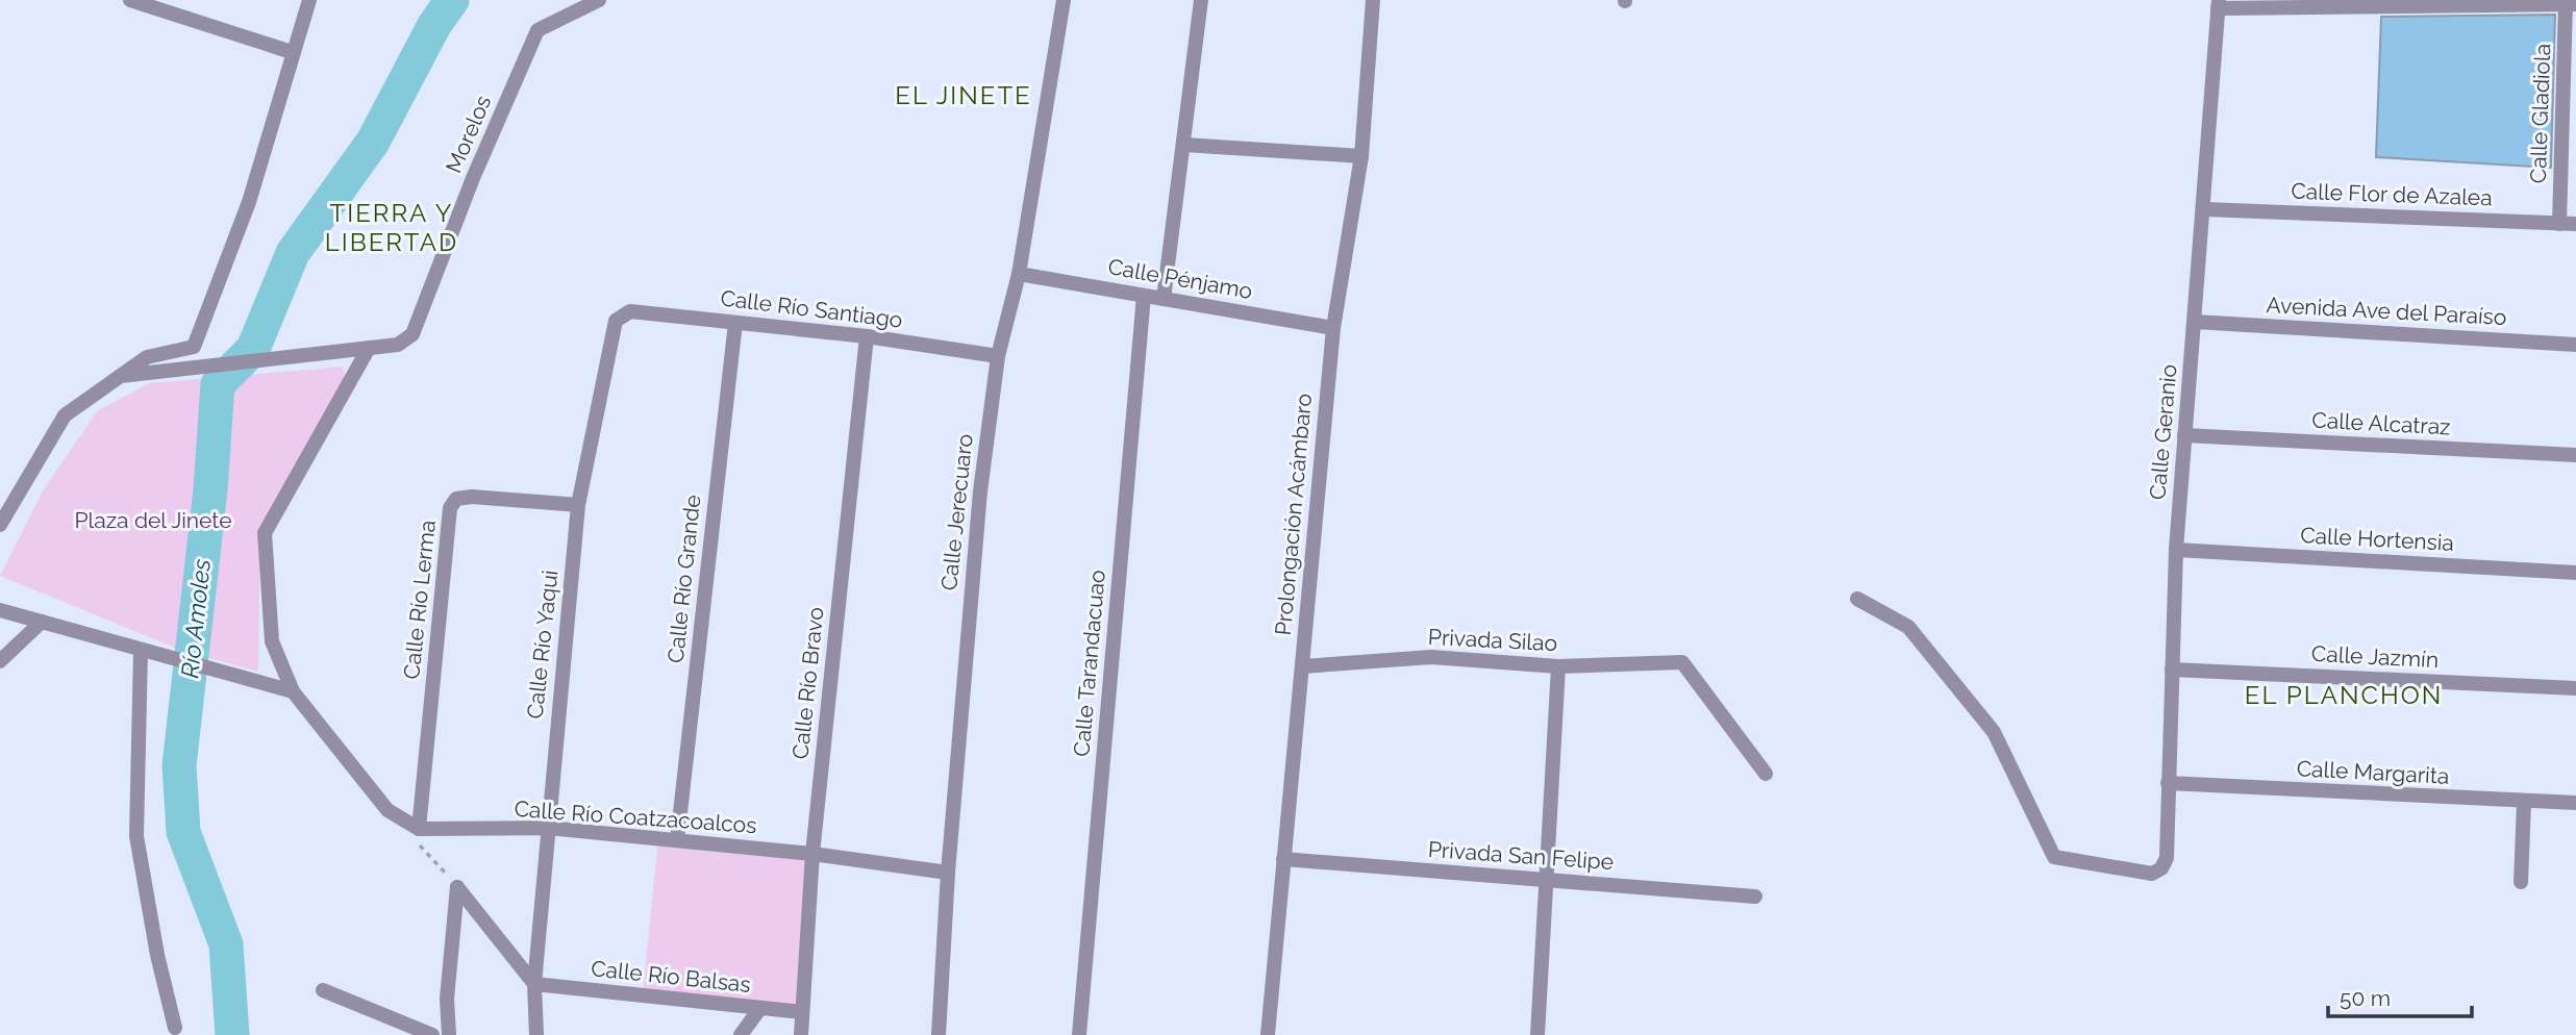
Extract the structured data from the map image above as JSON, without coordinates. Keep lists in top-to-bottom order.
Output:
{
  "streets": {
    "street": [
      "Calle Gladiola",
      "Morelos",
      "Calle Flor de Azalea",
      "Calle Pénjamo",
      "Calle Río Santiago",
      "Avenida Ave del Paraíso",
      "Calle Alcatraz",
      "Calle Geranio",
      "Calle Jerecuaro",
      "Prolongación Acámbaro",
      "Calle Hortensia",
      "Calle Río Grande",
      "Calle Río Lerma",
      "Privada Silao",
      "Calle Río Yaqui",
      "Calle Jazmín",
      "Calle Tarandacuao",
      "Calle Río Bravo",
      "Calle Margarita",
      "Calle Río Coatzacoalcos",
      "Privada San Felipe",
      "Calle Río Balsas"
    ]
  },
  "crossings": [
    ["Calle Gladiola", "Calle Flor de Azalea"],
    ["Calle Flor de Azalea", "Calle Geranio"],
    ["Calle Pénjamo", "Calle Jerecuaro"],
    ["Calle Pénjamo", "Prolongación Acámbaro"],
    ["Calle Pénjamo", "Calle Tarandacuao"],
    ["Calle Río Santiago", "Calle Jerecuaro"],
    ["Calle Río Santiago", "Calle Río Grande"],
    ["Calle Río Santiago", "Calle Río Yaqui"],
    ["Calle Río Santiago", "Calle Río Bravo"],
    ["Avenida Ave del Paraíso", "Calle Geranio"],
    ["Calle Alcatraz", "Calle Geranio"],
    ["Calle Geranio", "Calle Hortensia"],
    ["Calle Geranio", "Calle Jazmín"],
    ["Calle Geranio", "Calle Margarita"],
    ["Calle Jerecuaro", "Calle Río Coatzacoalcos"],
    ["Prolongación Acámbaro", "Privada Silao"],
    ["Prolongación Acámbaro", "Privada San Felipe"],
    ["Calle Río Grande", "Calle Río Coatzacoalcos"],
    ["Calle Río Lerma", "Calle Río Yaqui"],
    ["Calle Río Lerma", "Calle Río Coatzacoalcos"],
    ["Calle Río Yaqui", "Calle Río Coatzacoalcos"],
    ["Calle Río Yaqui", "Calle Río Balsas"],
    ["Calle Río Bravo", "Calle Río Coatzacoalcos"],
    ["Calle Río Bravo", "Calle Río Balsas"]
  ],
  "districts": ["EL JINETE", "TIERRA Y LIBERTAD", "EL PLANCHON"],
  "water": ["Río Amoles"],
  "parks": ["Plaza del Jinete"],
  "scale_bar": "50 m"
}
